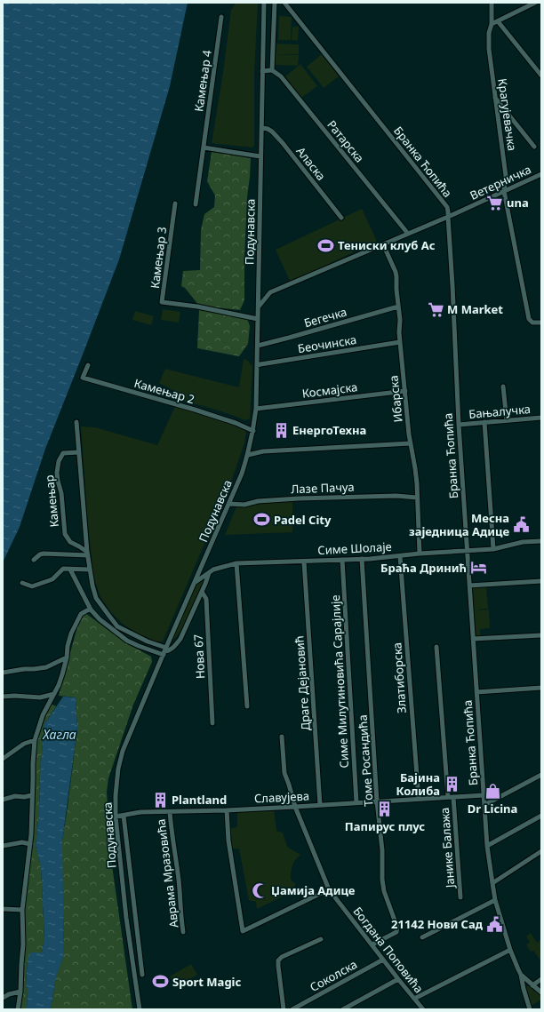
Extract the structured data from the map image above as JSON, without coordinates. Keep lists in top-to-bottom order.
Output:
{
  "streets": {
    "street": [
      "Камењар 4",
      "Крагујевачка",
      "Ратарска",
      "Бранка Ћопића",
      "Аласка",
      "Ветерничка",
      "Подунавска",
      "Камењар 3",
      "Бегечка",
      "Беочинска",
      "Космајска",
      "Камењар 2",
      "Ибарска",
      "Бањалучка",
      "Лазе Пачуа",
      "Камењар",
      "Симе Шолаје",
      "Нова 67",
      "Златиборска",
      "Симе Милутиновића Сарајлије",
      "Драге Дејановић",
      "Томе Росандића",
      "Славујева",
      "Јанике Балажа",
      "Аврама Мразовића",
      "Богдана Поповића",
      "Соколска"
    ]
  },
  "crossings": [
    ["Крагујевачка", "Ветерничка"],
    ["Ратарска", "Ветерничка"],
    ["Бранка Ћопића", "Ветерничка"],
    ["Бранка Ћопића", "Бањалучка"],
    ["Бранка Ћопића", "Симе Шолаје"],
    ["Бранка Ћопића", "Славујева"],
    ["Аласка", "Подунавска"],
    ["Ветерничка", "Подунавска"],
    ["Ветерничка", "Ибарска"],
    ["Подунавска", "Камењар 3"],
    ["Подунавска", "Бегечка"],
    ["Подунавска", "Беочинска"],
    ["Подунавска", "Космајска"],
    ["Подунавска", "Камењар 2"],
    ["Подунавска", "Лазе Пачуа"],
    ["Подунавска", "Симе Шолаје"],
    ["Подунавска", "Нова 67"],
    ["Подунавска", "Славујева"],
    ["Бегечка", "Ибарска"],
    ["Беочинска", "Ибарска"],
    ["Космајска", "Ибарска"],
    ["Ибарска", "Лазе Пачуа"],
    ["Ибарска", "Симе Шолаје"],
    ["Симе Шолаје", "Нова 67"],
    ["Симе Шолаје", "Златиборска"],
    ["Симе Шолаје", "Симе Милутиновића Сарајлије"],
    ["Симе Шолаје", "Драге Дејановић"],
    ["Симе Шолаје", "Томе Росандића"],
    ["Златиборска", "Славујева"],
    ["Симе Милутиновића Сарајлије", "Славујева"],
    ["Драге Дејановић", "Славујева"],
    ["Томе Росандића", "Славујева"],
    ["Томе Росандића", "Богдана Поповића"],
    ["Славујева", "Јанике Балажа"],
    ["Славујева", "Аврама Мразовића"],
    ["Славујева", "Богдана Поповића"],
    ["Богдана Поповића", "Соколска"]
  ],
  "water": ["Хагла"],
  "places": {
    "supermarket": ["una", "M Market"],
    "sports": ["Тениски клуб Ас", "Padel City", "Sport Magic"],
    "building": [
      "ЕнергоТехна",
      "Бајина Колиба",
      "Plantland",
      "Папирус плус"
    ],
    "public building": ["Месна заједница Адице", "21142 Нови Сад"],
    "hotel": ["Браћа Дринић"],
    "shop": ["Dr Licina"],
    "mosque": ["Џамија Адице"]
  }
}
